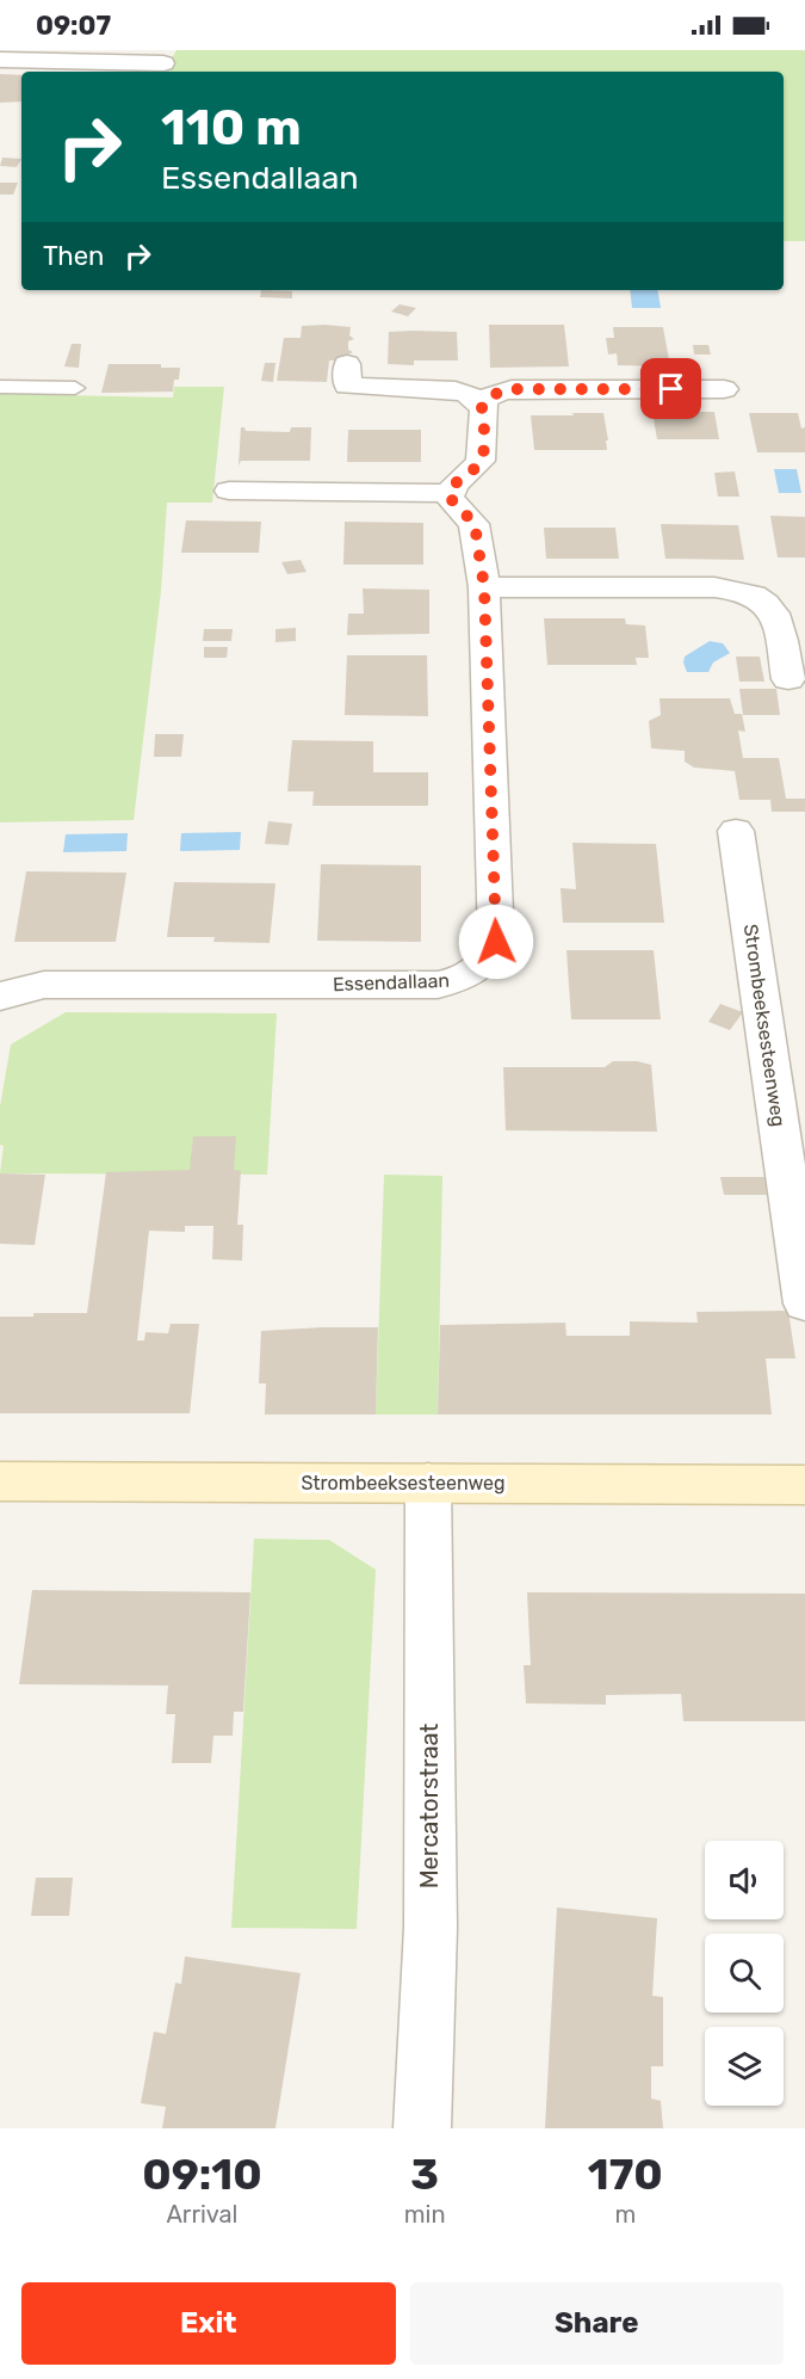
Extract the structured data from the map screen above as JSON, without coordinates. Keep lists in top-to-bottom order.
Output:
{
  "streets": {
    "street": ["Essendallaan", "Strombeeksesteenweg", "Mercatorstraat"]
  },
  "crossings": [
    ["Strombeeksesteenweg", "Mercatorstraat"]
  ],
  "page": {
    "status": "09:07",
    "turn": ["110 m", "Essendallaan"],
    "then": "Then",
    "eta": [
      "09:10",
      "Arrival",
      "3",
      "min",
      "170",
      "m"
    ],
    "buttons": ["Exit", "Share"]
  }
}
